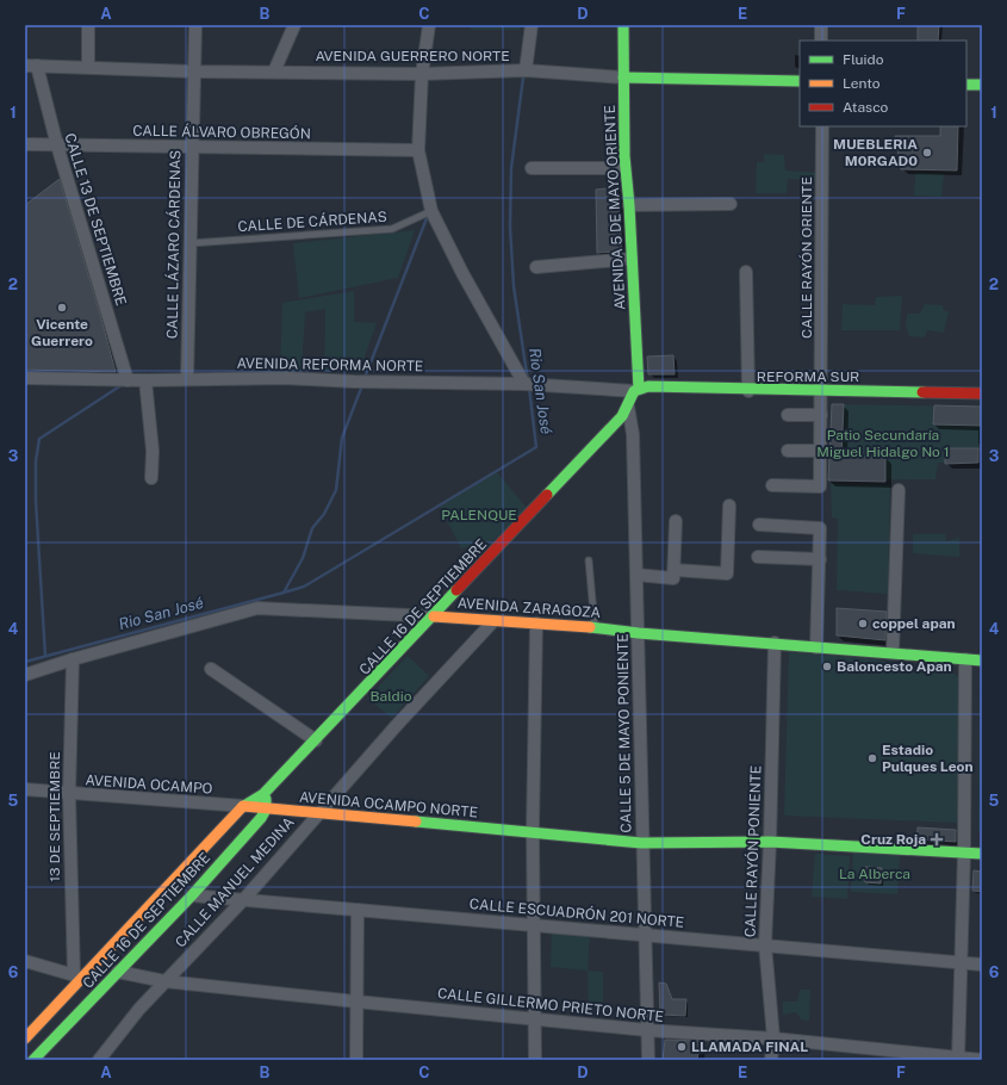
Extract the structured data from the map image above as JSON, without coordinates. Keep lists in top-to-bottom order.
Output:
{
  "streets": {
    "main road": [
      "AVENIDA GUERRERO NORTE",
      "AVENIDA 5 DE MAYO ORIENTE",
      "REFORMA SUR",
      "CALLE 16 DE SEPTIEMBRE",
      "AVENIDA ZARAGOZA",
      "AVENIDA OCAMPO NORTE"
    ],
    "street": [
      "CALLE ÁLVARO OBREGÓN",
      "CALLE 13 DE SEPTIEMBRE",
      "CALLE LÁZARO CÁRDENAS",
      "CALLE RAYÓN ORIENTE",
      "AVENIDA REFORMA NORTE",
      "CALLE 5 DE MAYO PONIENTE",
      "AVENIDA OCAMPO",
      "13 DE SEPTIEMBRE",
      "CALLE RAYÓN PONIENTE",
      "CALLE MANUEL MEDINA",
      "CALLE ESCUADRÓN 201 NORTE",
      "CALLE GILLERMO PRIETO NORTE"
    ],
    "lane": ["CALLE DE CÁRDENAS"]
  },
  "crossings": [
    ["AVENIDA GUERRERO NORTE", "AVENIDA 5 DE MAYO ORIENTE"],
    ["AVENIDA GUERRERO NORTE", "CALLE 13 DE SEPTIEMBRE"],
    ["AVENIDA GUERRERO NORTE", "CALLE LÁZARO CÁRDENAS"],
    ["CALLE ÁLVARO OBREGÓN", "CALLE 13 DE SEPTIEMBRE"],
    ["CALLE ÁLVARO OBREGÓN", "CALLE LÁZARO CÁRDENAS"],
    ["AVENIDA 5 DE MAYO ORIENTE", "AVENIDA REFORMA NORTE"],
    ["AVENIDA 5 DE MAYO ORIENTE", "REFORMA SUR"],
    ["AVENIDA 5 DE MAYO ORIENTE", "CALLE 16 DE SEPTIEMBRE"],
    ["CALLE 13 DE SEPTIEMBRE", "AVENIDA REFORMA NORTE"],
    ["CALLE DE CÁRDENAS", "CALLE LÁZARO CÁRDENAS"],
    ["CALLE LÁZARO CÁRDENAS", "AVENIDA REFORMA NORTE"],
    ["CALLE RAYÓN ORIENTE", "REFORMA SUR"],
    ["AVENIDA REFORMA NORTE", "REFORMA SUR"],
    ["AVENIDA REFORMA NORTE", "CALLE 16 DE SEPTIEMBRE"],
    ["REFORMA SUR", "CALLE 16 DE SEPTIEMBRE"],
    ["CALLE 16 DE SEPTIEMBRE", "AVENIDA ZARAGOZA"],
    ["CALLE 16 DE SEPTIEMBRE", "CALLE 5 DE MAYO PONIENTE"],
    ["CALLE 16 DE SEPTIEMBRE", "AVENIDA OCAMPO"],
    ["CALLE 16 DE SEPTIEMBRE", "AVENIDA OCAMPO NORTE"],
    ["CALLE 16 DE SEPTIEMBRE", "13 DE SEPTIEMBRE"],
    ["CALLE 16 DE SEPTIEMBRE", "CALLE ESCUADRÓN 201 NORTE"],
    ["CALLE 16 DE SEPTIEMBRE", "CALLE GILLERMO PRIETO NORTE"],
    ["AVENIDA ZARAGOZA", "CALLE 5 DE MAYO PONIENTE"],
    ["AVENIDA ZARAGOZA", "13 DE SEPTIEMBRE"],
    ["AVENIDA ZARAGOZA", "CALLE RAYÓN PONIENTE"],
    ["AVENIDA ZARAGOZA", "CALLE MANUEL MEDINA"],
    ["CALLE 5 DE MAYO PONIENTE", "CALLE ESCUADRÓN 201 NORTE"],
    ["CALLE 5 DE MAYO PONIENTE", "CALLE GILLERMO PRIETO NORTE"],
    ["AVENIDA OCAMPO", "AVENIDA OCAMPO NORTE"],
    ["AVENIDA OCAMPO", "13 DE SEPTIEMBRE"],
    ["AVENIDA OCAMPO NORTE", "CALLE MANUEL MEDINA"],
    ["CALLE RAYÓN PONIENTE", "CALLE ESCUADRÓN 201 NORTE"],
    ["CALLE RAYÓN PONIENTE", "CALLE GILLERMO PRIETO NORTE"],
    ["CALLE MANUEL MEDINA", "CALLE ESCUADRÓN 201 NORTE"],
    ["CALLE MANUEL MEDINA", "CALLE GILLERMO PRIETO NORTE"]
  ],
  "water": ["Rio San José"],
  "parks": [
    "Patio Secundaría Miguel Hidalgo No 1",
    "PALENQUE",
    "Baldio",
    "La Alberca"
  ],
  "places": {
    "other": [
      "MUEBLERIA M0RGAD0",
      "Vicente Guerrero",
      "coppel apan",
      "Baloncesto Apan",
      "Estadio Pulques Leon",
      "LLAMADA FINAL"
    ],
    "health": ["Cruz Roja"]
  },
  "legend": ["Fluido", "Lento", "Atasco"],
  "grid": {
    "columns": [
      "A",
      "B",
      "C",
      "D",
      "E",
      "F"
    ],
    "rows": [
      "1",
      "2",
      "3",
      "4",
      "5",
      "6"
    ]
  }
}
